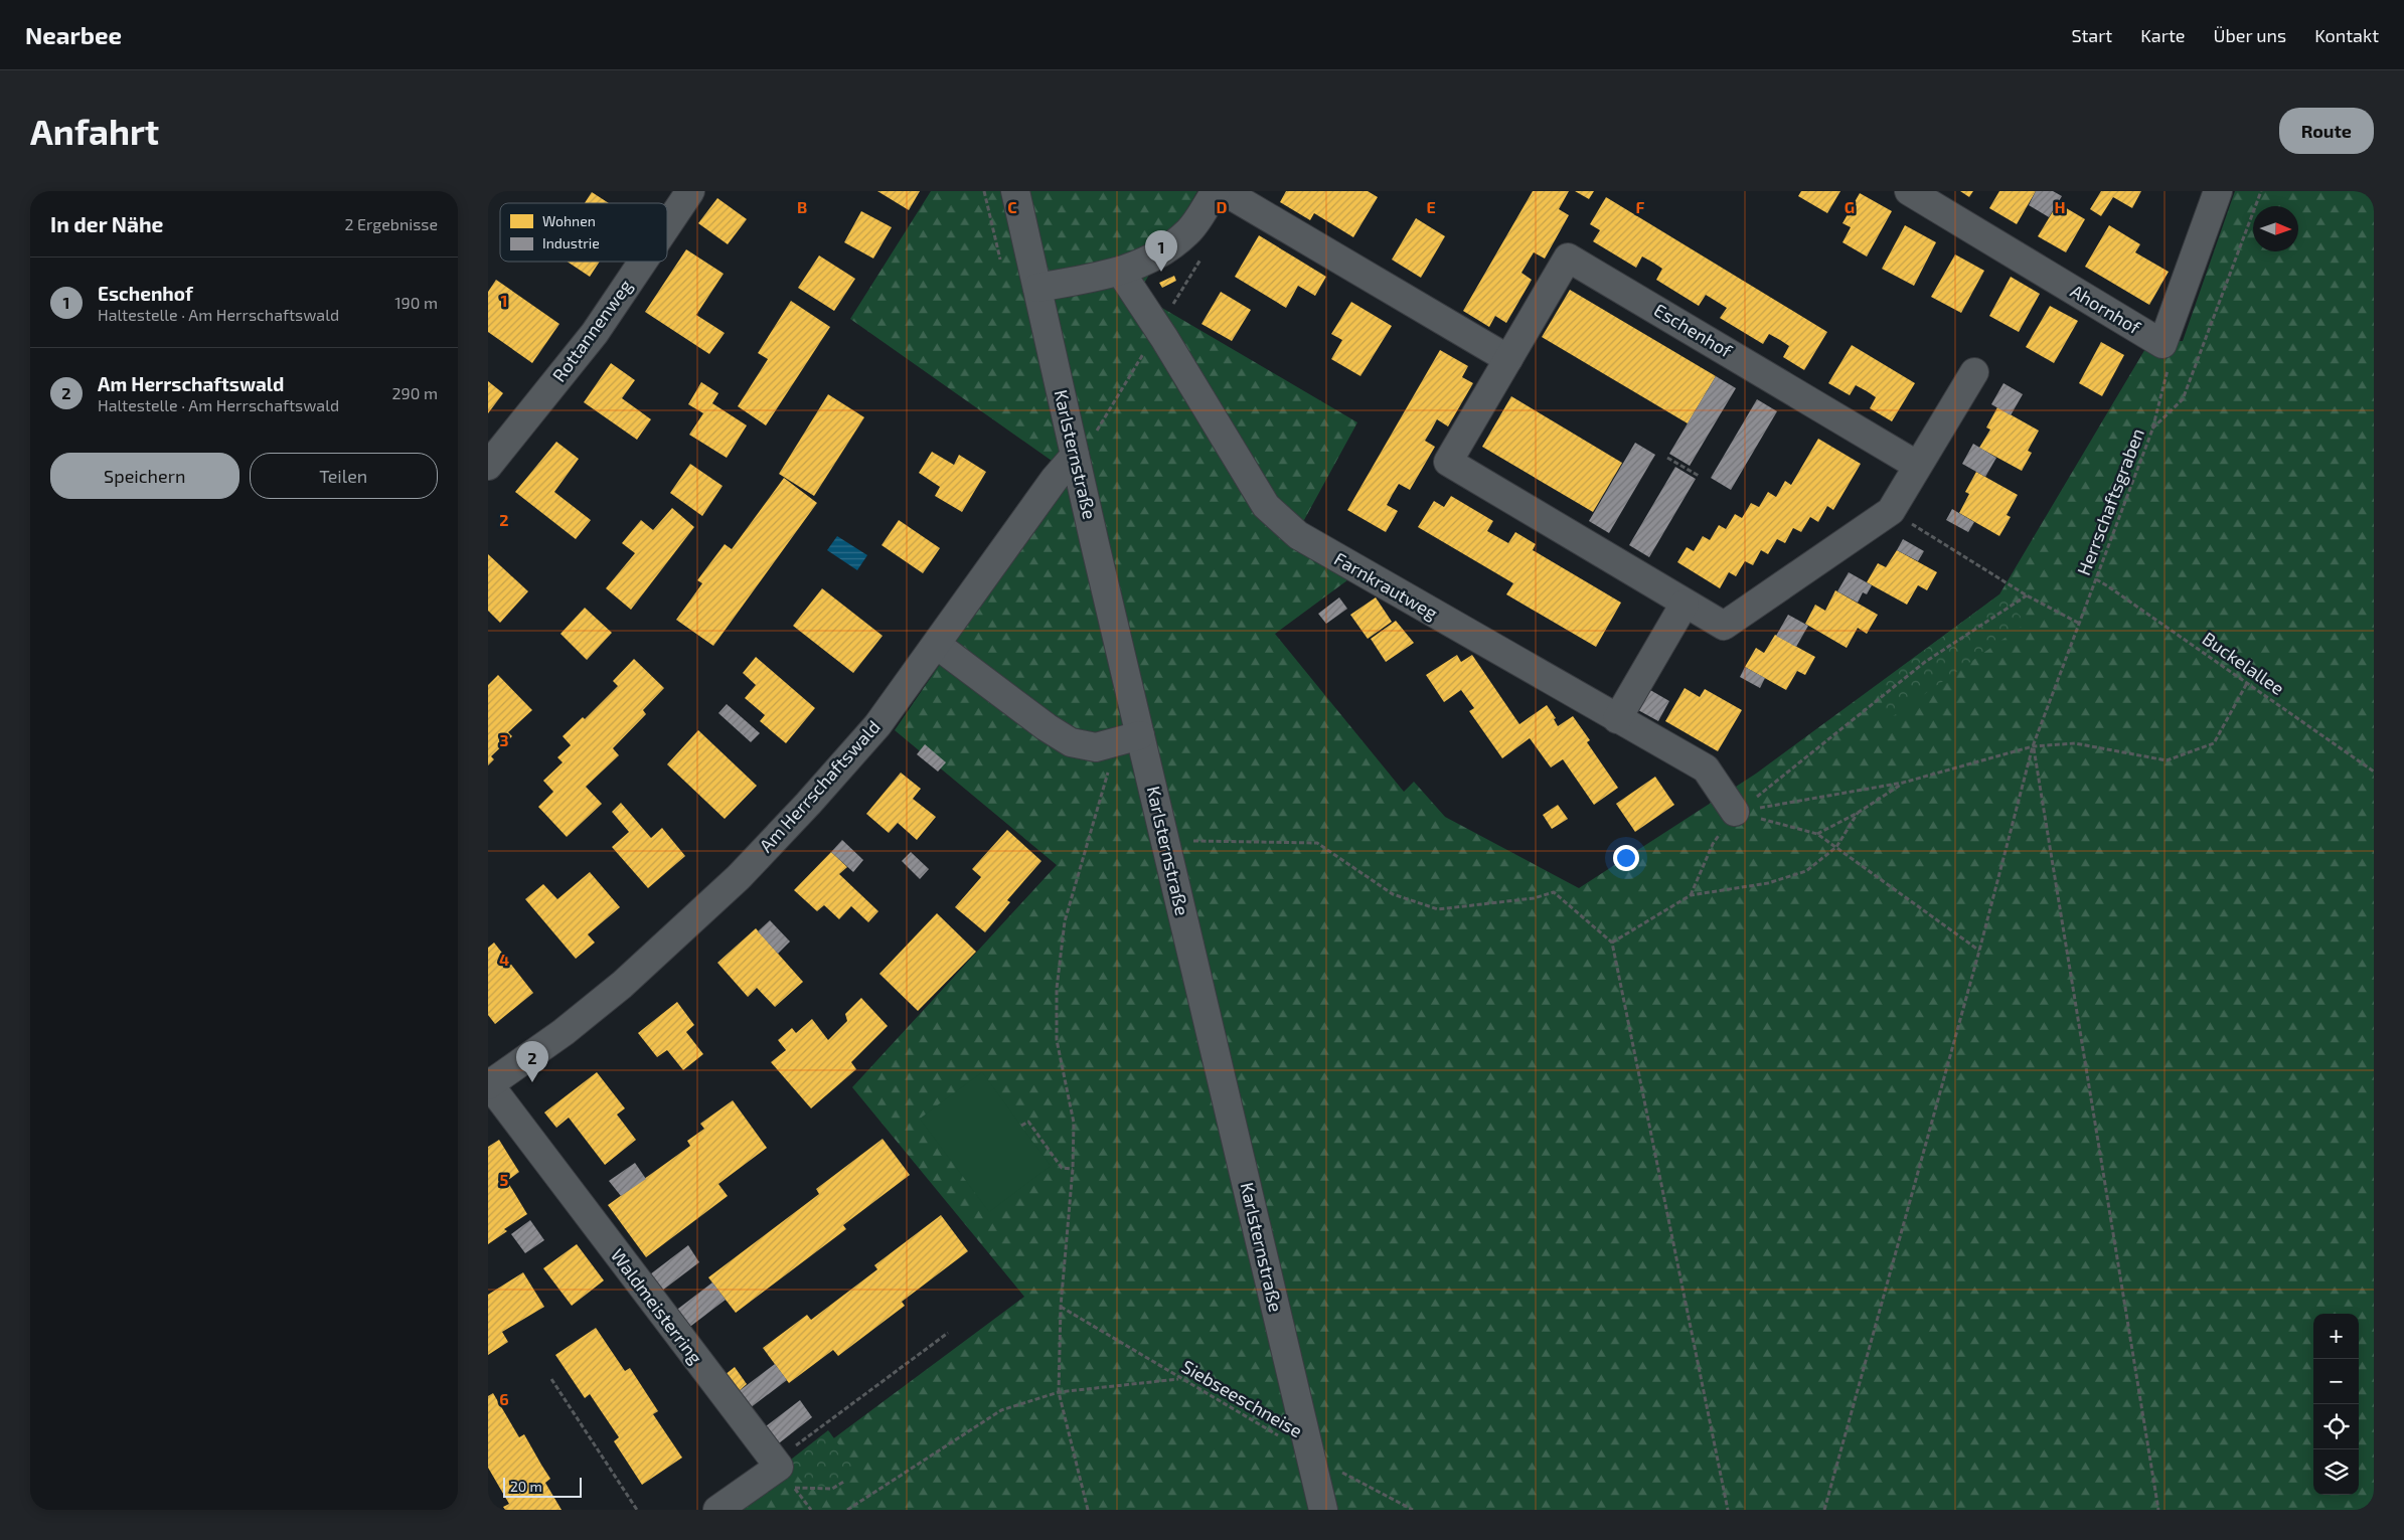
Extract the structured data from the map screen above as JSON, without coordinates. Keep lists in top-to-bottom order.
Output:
{
  "streets": {
    "street": [
      "Ahornhof",
      "Rottannenweg",
      "Eschenhof",
      "Karlsternstraße",
      "Farnkrautweg",
      "Am Herrschaftswald",
      "Waldmeisterring"
    ],
    "path": ["Herrschaftsgraben", "Buckelallee", "Siebseeschneise"]
  },
  "crossings": [
    ["Karlsternstraße", "Am Herrschaftswald"],
    ["Karlsternstraße", "Siebseeschneise"],
    ["Herrschaftsgraben", "Buckelallee"],
    ["Am Herrschaftswald", "Waldmeisterring"]
  ],
  "legend": ["Wohnen", "Industrie"],
  "scale_bar": "20 m",
  "north": "right",
  "page": {
    "header": "Nearbee",
    "nav": [
      "Start",
      "Karte",
      "Über uns",
      "Kontakt"
    ],
    "buttons": [
      "Route",
      ["Speichern", "Teilen"]
    ],
    "title": "Anfahrt",
    "heading": ["In der Nähe", "2 Ergebnisse"],
    "pins": ["1", "2"],
    "list": [
      {
        "mark": "1",
        "name": "Eschenhof",
        "note": "Haltestelle · Am Herrschaftswald",
        "value": "190 m"
      },
      {
        "mark": "2",
        "name": "Am Herrschaftswald",
        "note": "Haltestelle · Am Herrschaftswald",
        "value": "290 m"
      }
    ],
    "map_buttons": ["+", "−"],
    "scale": "20 m"
  },
  "grid": {
    "columns": [
      "B",
      "C",
      "D",
      "E",
      "F",
      "G",
      "H"
    ],
    "rows": [
      "1",
      "2",
      "3",
      "4",
      "5",
      "6"
    ]
  }
}
